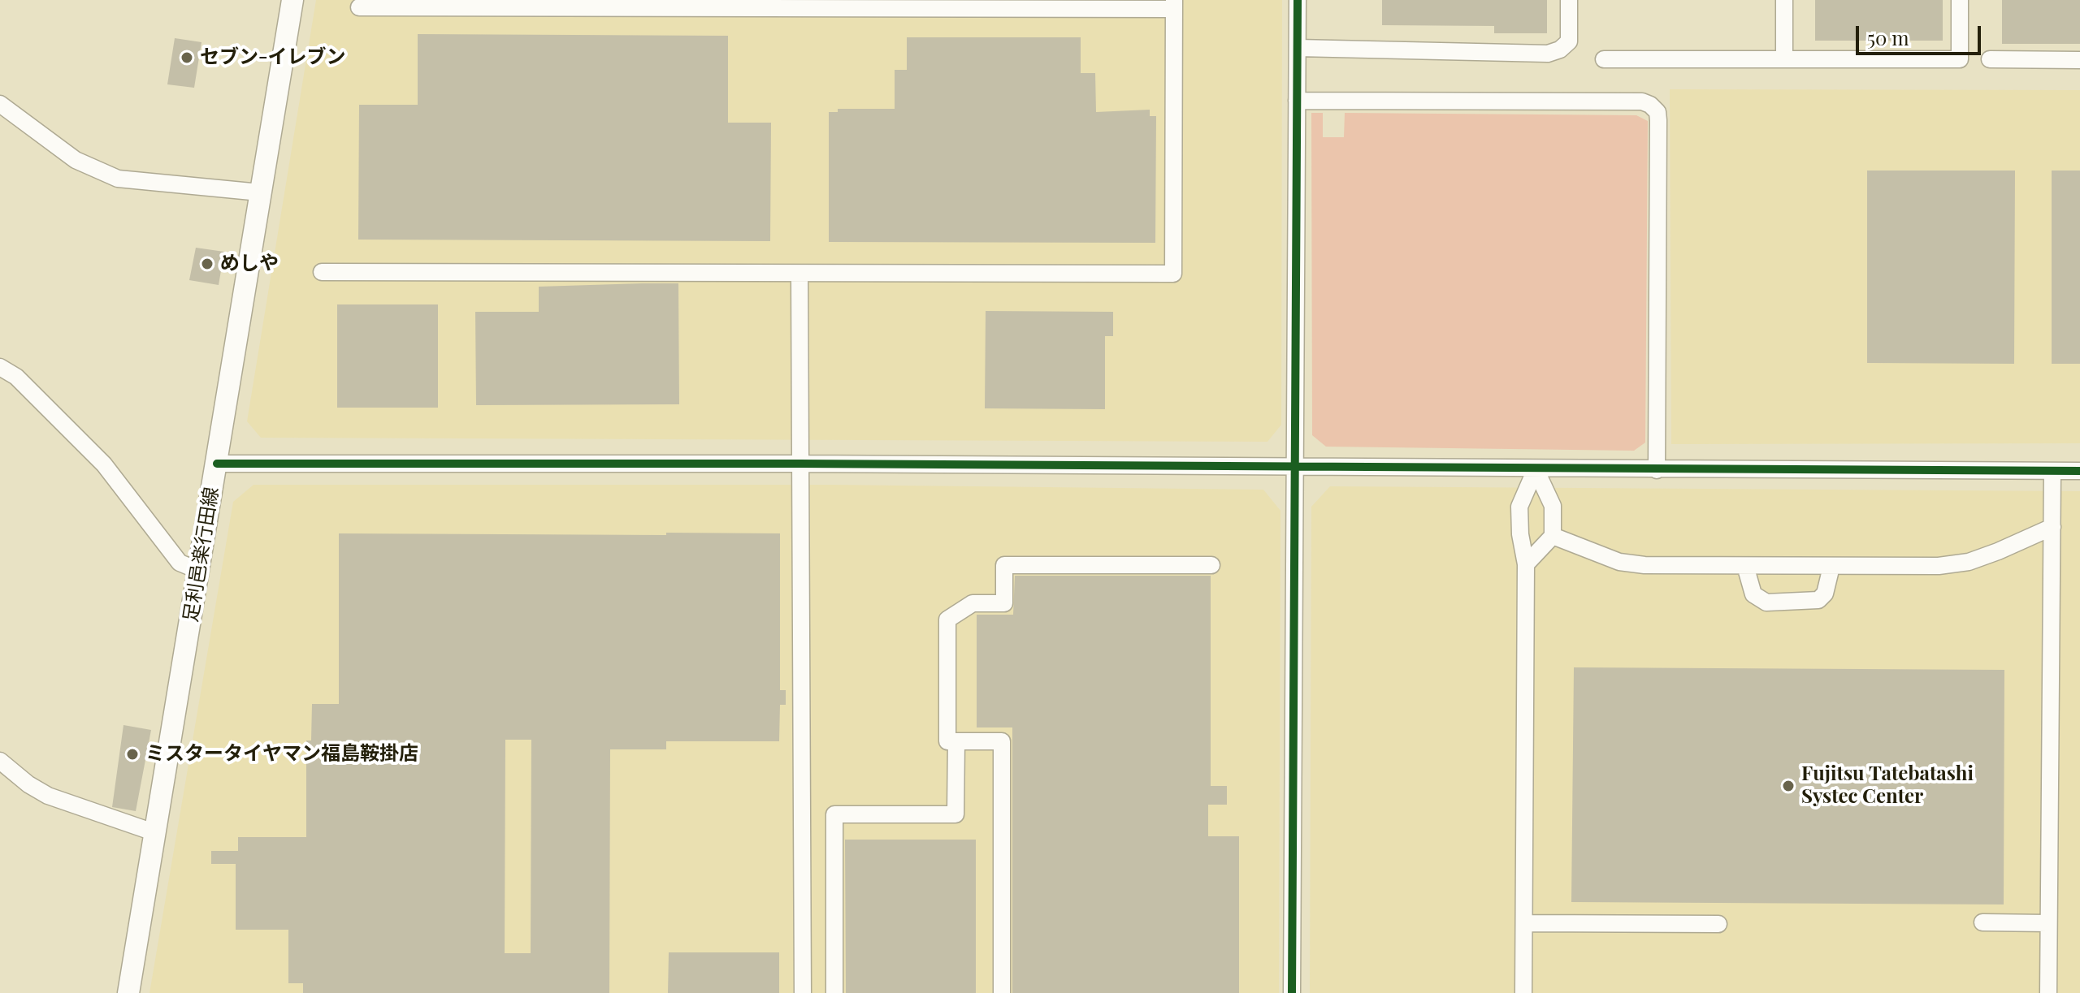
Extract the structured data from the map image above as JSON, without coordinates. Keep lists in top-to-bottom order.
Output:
{
  "streets": {
    "main road": ["足利邑楽行田線"]
  },
  "places": [
    "セブン-イレブン",
    "めしや",
    "ミスタータイヤマン福島鞍掛店",
    "Fujitsu Tatebatashi Systec Center"
  ],
  "scale_bar": "50 m"
}
